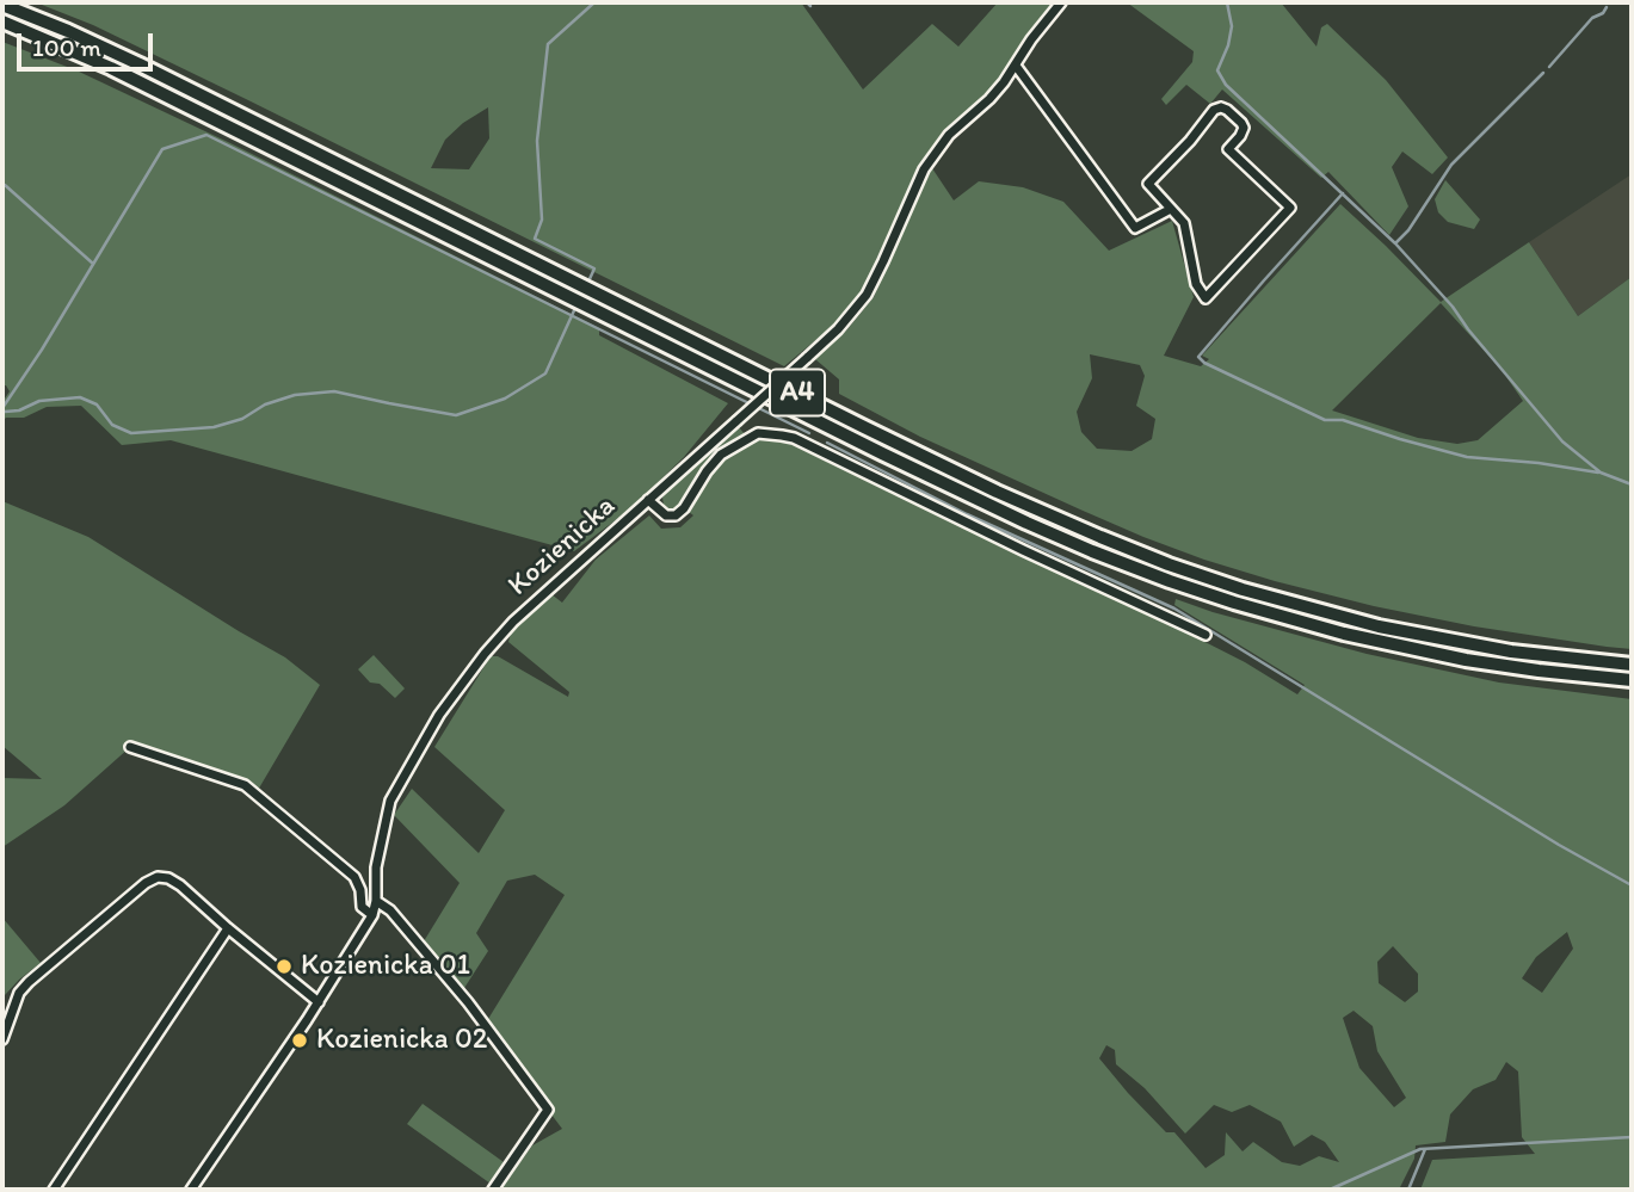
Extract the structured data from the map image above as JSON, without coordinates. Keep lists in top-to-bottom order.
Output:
{
  "streets": {
    "highway": ["A4"],
    "street": ["Kozienicka"]
  },
  "places": ["Kozienicka 01", "Kozienicka 02"],
  "scale_bar": "100 m"
}
